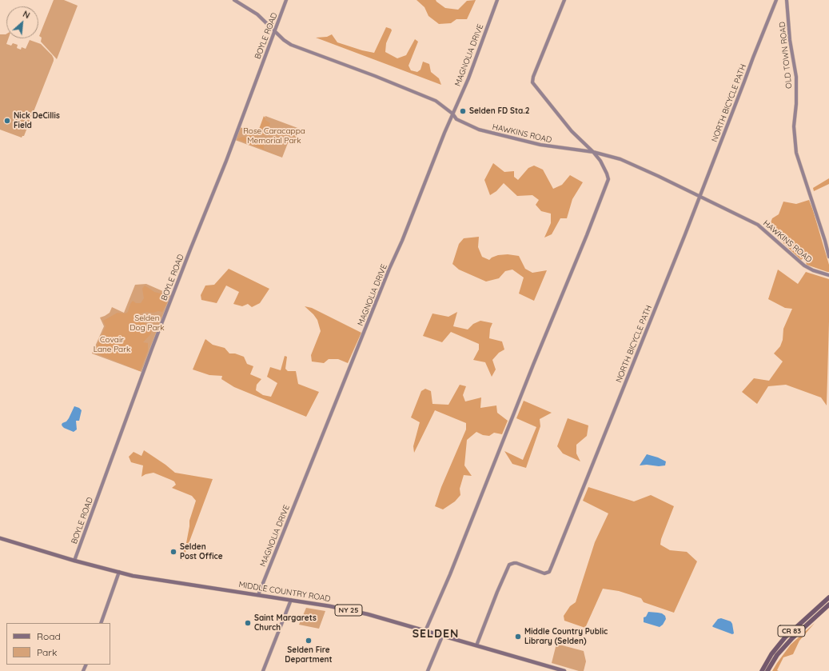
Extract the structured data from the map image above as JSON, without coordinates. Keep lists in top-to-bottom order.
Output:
{
  "streets": {
    "highway": ["CR 83"],
    "main road": ["MIDDLE COUNTRY ROAD", "NY 25"],
    "street": [
      "BOYLE ROAD",
      "MAGNOLIA DRIVE",
      "OLD TOWN ROAD",
      "NORTH BICYCLE PATH",
      "HAWKINS ROAD"
    ]
  },
  "crossings": [
    ["BOYLE ROAD", "HAWKINS ROAD"],
    ["BOYLE ROAD", "MIDDLE COUNTRY ROAD"],
    ["MAGNOLIA DRIVE", "HAWKINS ROAD"],
    ["MAGNOLIA DRIVE", "MIDDLE COUNTRY ROAD"],
    ["NORTH BICYCLE PATH", "HAWKINS ROAD"],
    ["NORTH BICYCLE PATH", "MIDDLE COUNTRY ROAD"]
  ],
  "districts": ["SELDEN"],
  "parks": ["Rose Caracappa Memorial Park", "Selden Dog Park", "Covair Lane Park"],
  "places": [
    "Selden FD Sta.2",
    "Nick DeCillis Field",
    "Selden Post Office",
    "Saint Margarets Church",
    "Middle Country Public Library (Selden)",
    "Selden Fire Department"
  ],
  "legend": ["Road", "Park"],
  "north": "top right"
}
